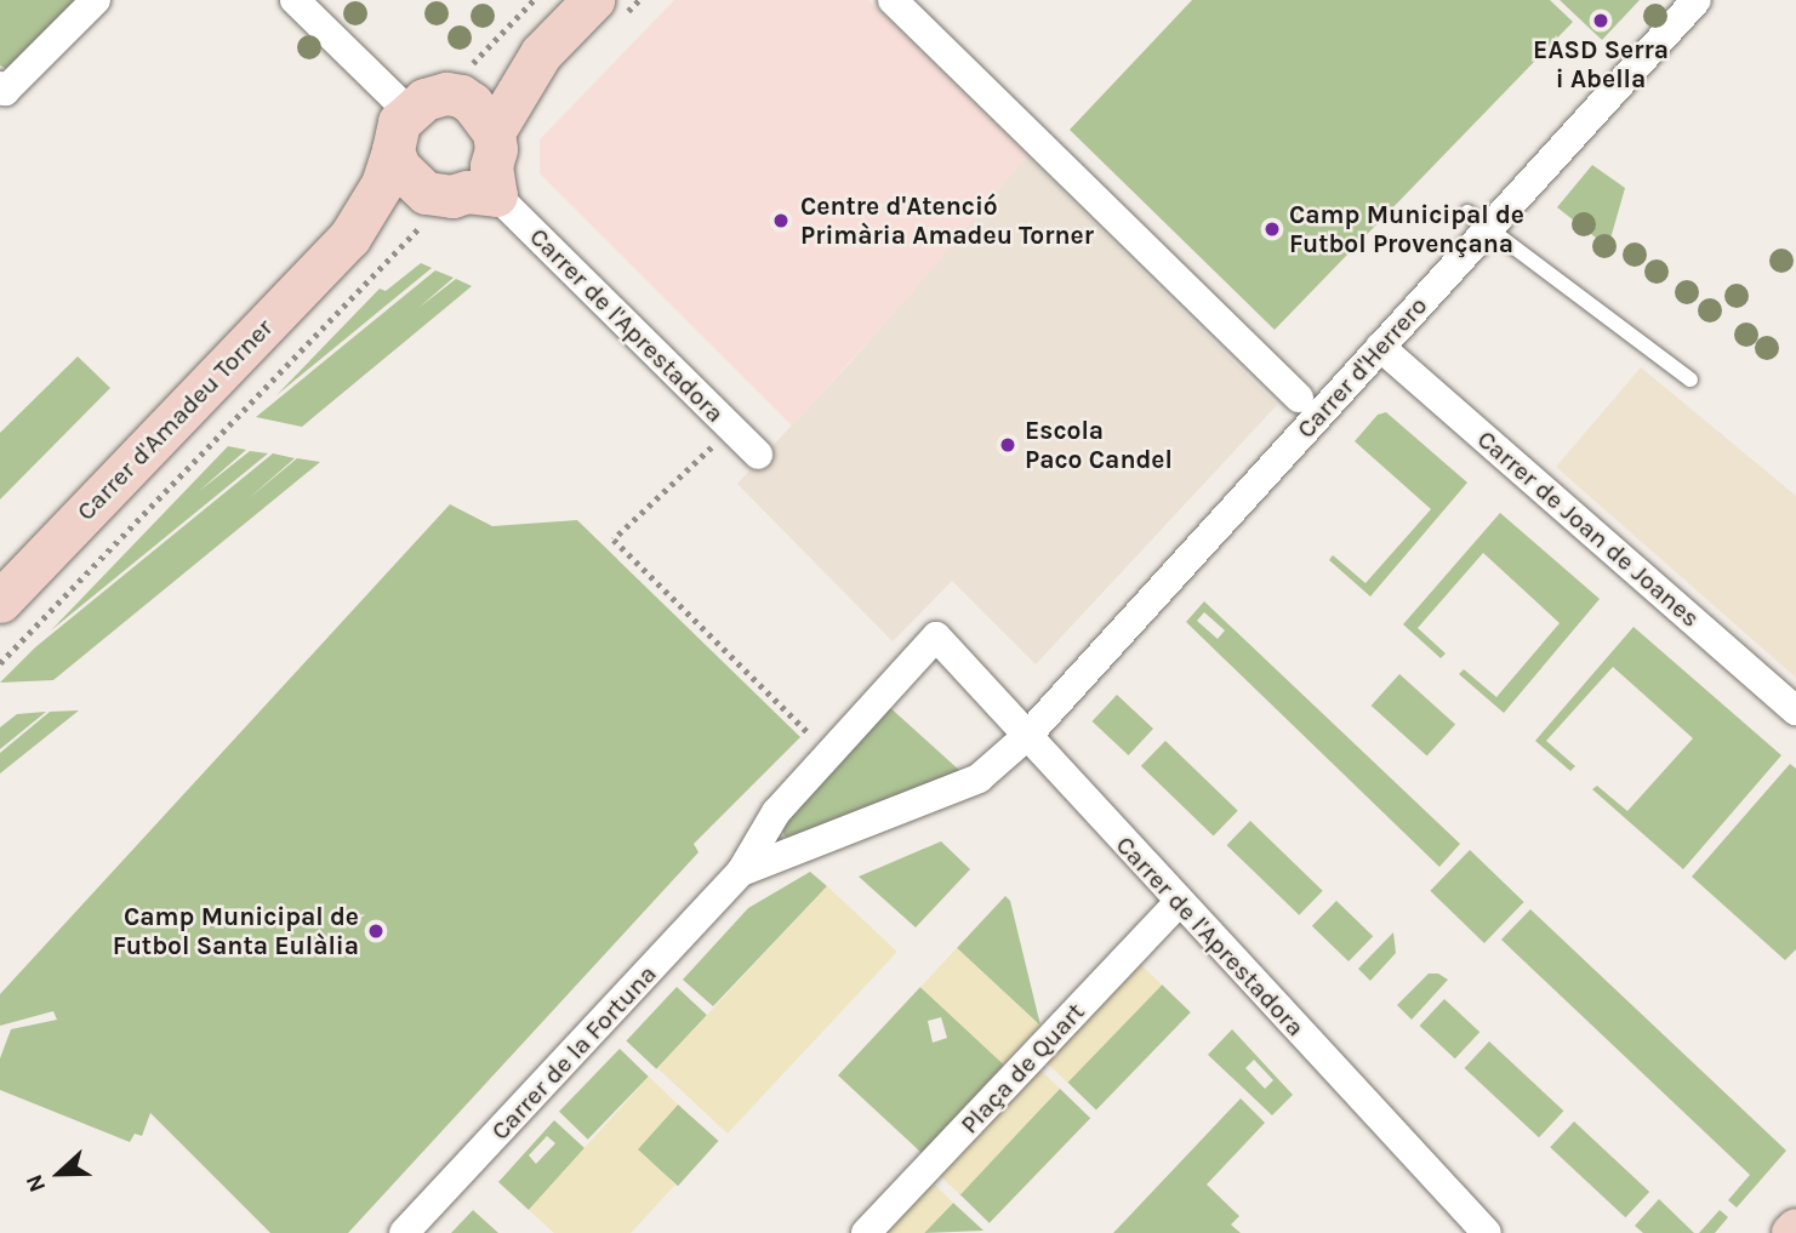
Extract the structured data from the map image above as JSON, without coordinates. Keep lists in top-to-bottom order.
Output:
{
  "streets": {
    "street": [
      "Carrer de l'Aprestadora",
      "Carrer d'Herrero",
      "Carrer d'Amadeu Torner",
      "Carrer de Joan de Joanes",
      "Carrer de la Fortuna",
      "Plaça de Quart"
    ]
  },
  "crossings": [
    ["Carrer de l'Aprestadora", "Carrer d'Herrero"],
    ["Carrer de l'Aprestadora", "Carrer de la Fortuna"],
    ["Carrer de l'Aprestadora", "Plaça de Quart"],
    ["Carrer d'Herrero", "Carrer de Joan de Joanes"],
    ["Carrer d'Herrero", "Carrer de la Fortuna"]
  ],
  "places": [
    "EASD Serra i Abella",
    "Centre d'Atenció Primària Amadeu Torner",
    "Camp Municipal de Futbol Provençana",
    "Escola Paco Candel",
    "Camp Municipal de Futbol Santa Eulàlia"
  ],
  "north": "left"
}
